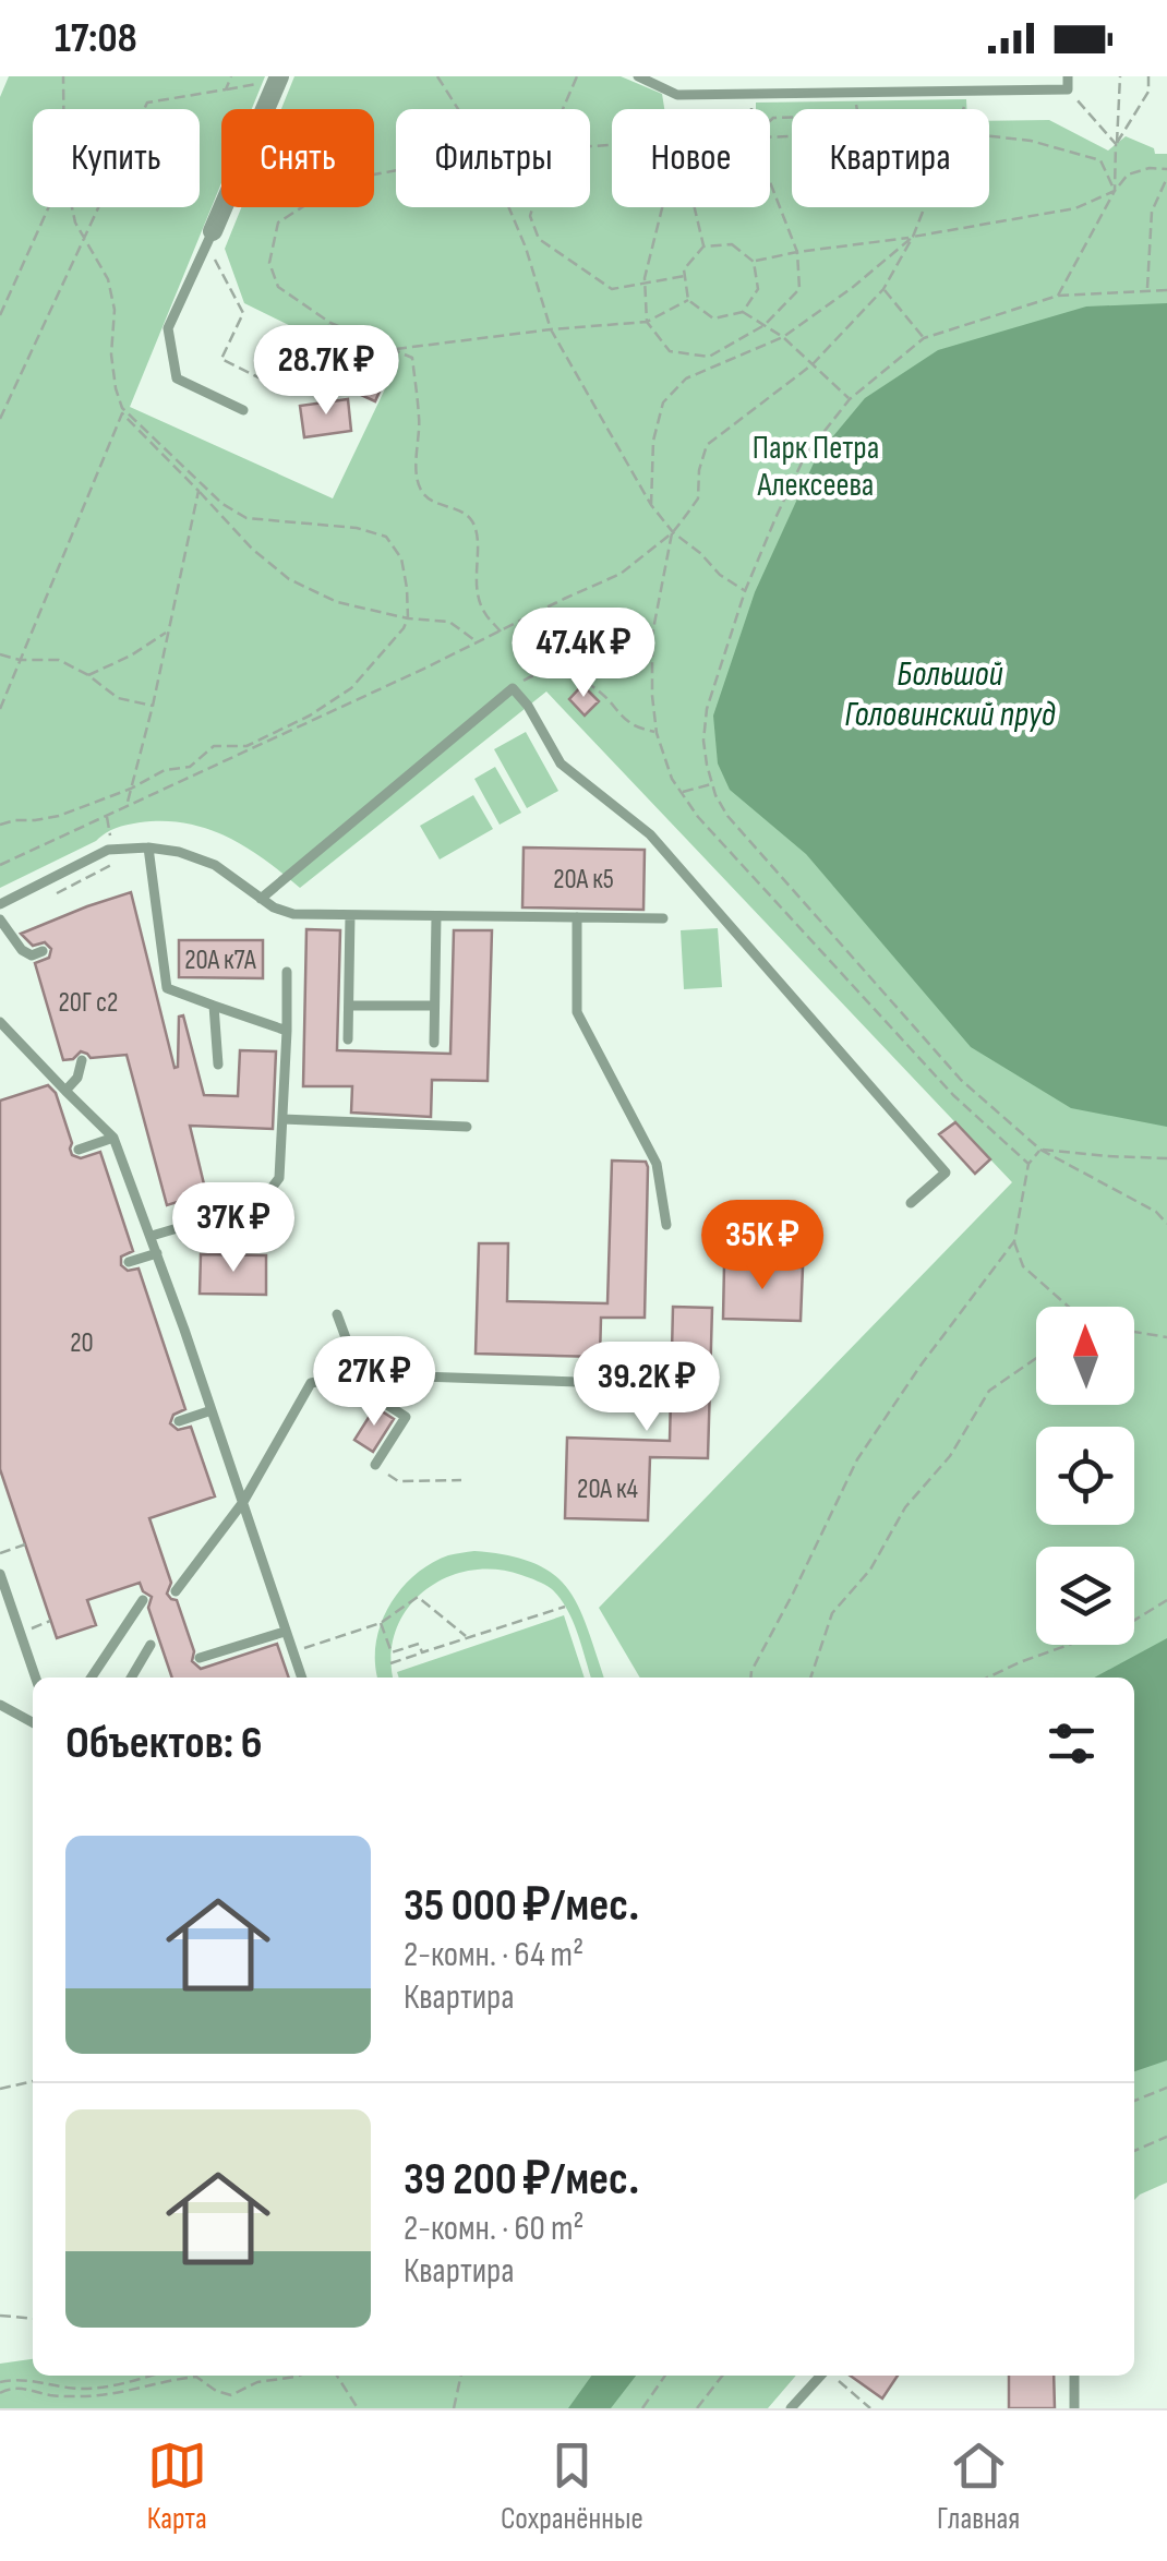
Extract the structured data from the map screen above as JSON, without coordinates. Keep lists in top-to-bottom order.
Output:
{
  "water": ["Большой Головинский пруд"],
  "parks": ["Парк Петра Алексеева"],
  "house_numbers": [
    "20А к5",
    "20А к7А",
    "20Г с2",
    "20",
    "20А к4"
  ],
  "north": "top",
  "page": {
    "status": "17:08",
    "chip": [
      "Купить",
      "Снять",
      "Фильтры",
      "Новое",
      "Квартира"
    ],
    "price": [
      "28.7K ₽",
      "47.4K ₽",
      "37K ₽",
      "35K ₽",
      "27K ₽",
      "39.2K ₽"
    ],
    "heading": "Объектов: 6",
    "list": [
      {
        "name": "35 000 ₽/мес.",
        "note": "2-комн. · 64 m² · Квартира"
      },
      {
        "name": "39 200 ₽/мес.",
        "note": "2-комн. · 60 m² · Квартира"
      }
    ],
    "tabs": ["Карта", "Сохранённые", "Главная"]
  }
}
